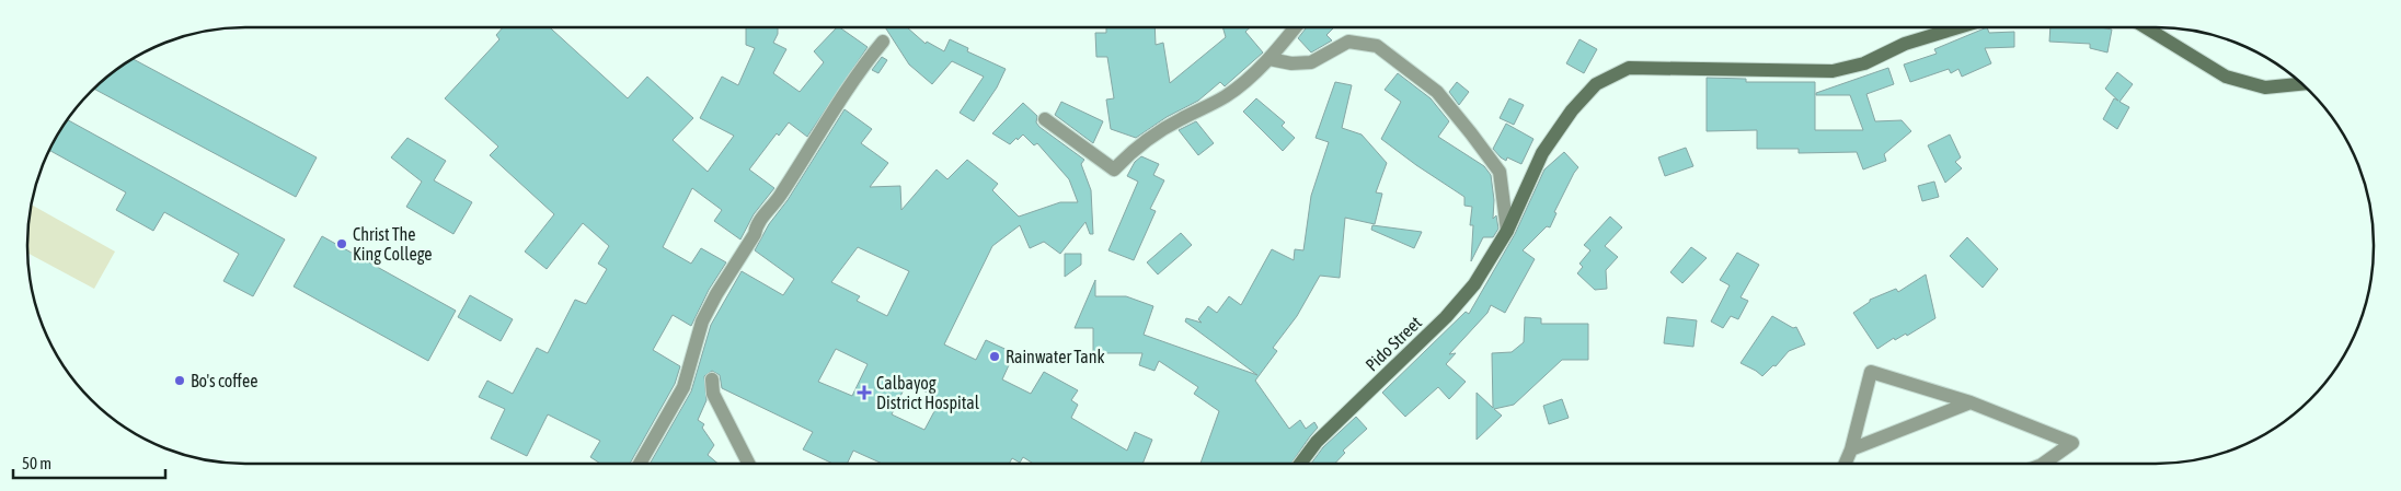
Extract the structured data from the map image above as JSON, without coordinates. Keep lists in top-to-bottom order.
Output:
{
  "streets": {
    "street": ["Pido Street"]
  },
  "places": {
    "other": ["Christ The King College", "Rainwater Tank", "Bo's coffee"],
    "health": ["Calbayog District Hospital"]
  },
  "scale_bar": "50 m"
}
